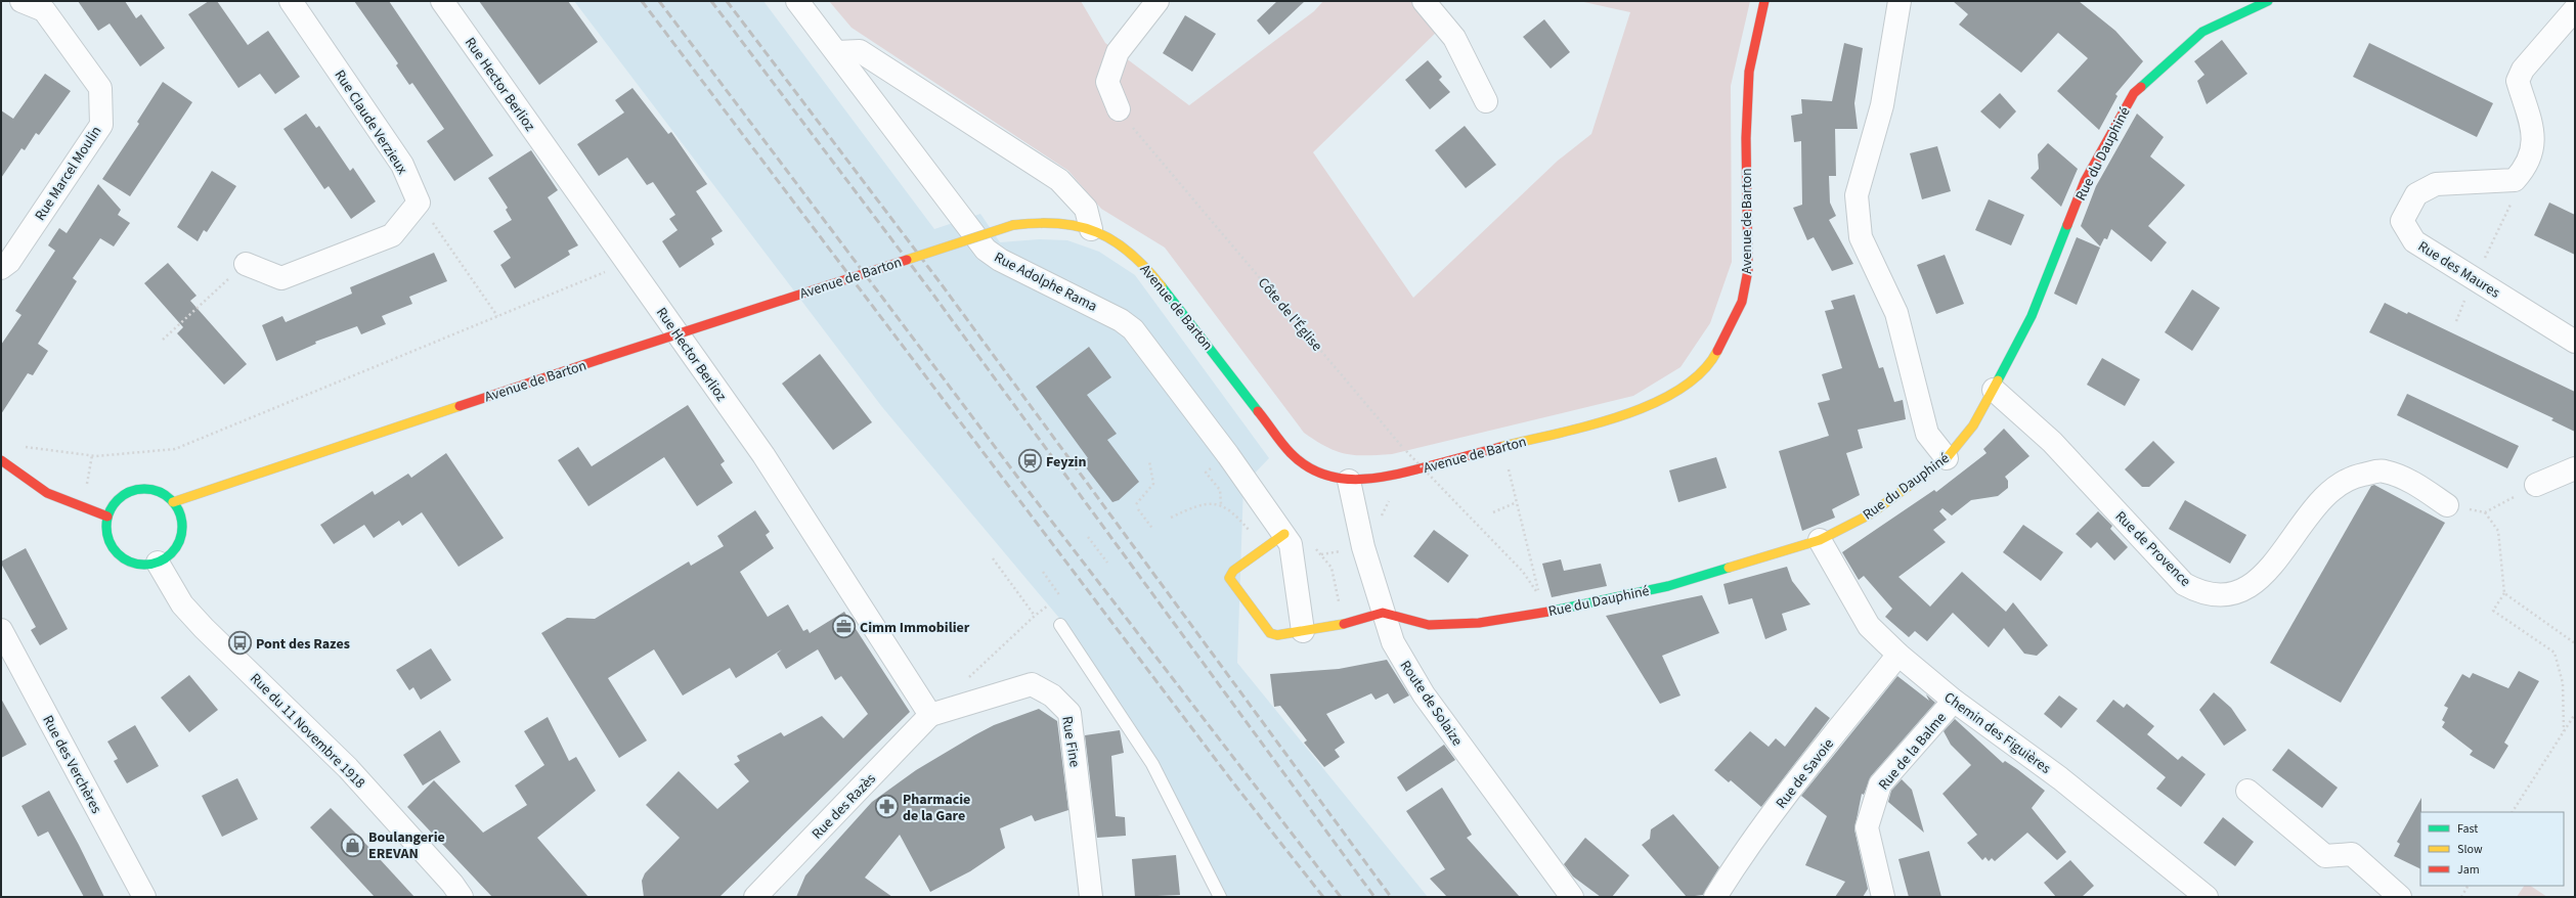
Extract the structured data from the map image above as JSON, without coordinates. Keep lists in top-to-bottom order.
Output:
{
  "streets": {
    "street": [
      "Rue Hector Berlioz",
      "Rue Claude Verzieux",
      "Rue du Dauphiné",
      "Rue Marcel Moulin",
      "Avenue de Barton",
      "Rue des Maures",
      "Rue Adolphe Rama",
      "Rue de Provence",
      "Route de Solaize",
      "Rue du 11 Novembre 1918",
      "Chemin des Figuières",
      "Rue Fine",
      "Rue de la Balme",
      "Rue des Verchères",
      "Rue de Savoie",
      "Rue des Razès"
    ],
    "path": ["Côte de l'Église"]
  },
  "crossings": [
    ["Rue Hector Berlioz", "Rue Fine"],
    ["Rue Hector Berlioz", "Rue des Razès"],
    ["Rue du Dauphiné", "Côte de l'Église"],
    ["Rue du Dauphiné", "Rue de Provence"],
    ["Rue du Dauphiné", "Route de Solaize"],
    ["Rue du Dauphiné", "Chemin des Figuières"],
    ["Avenue de Barton", "Route de Solaize"],
    ["Avenue de Barton", "Rue du 11 Novembre 1918"],
    ["Chemin des Figuières", "Rue de la Balme"],
    ["Chemin des Figuières", "Rue de Savoie"],
    ["Rue Fine", "Rue des Razès"]
  ],
  "places": {
    "station": ["Feyzin"],
    "office": ["Cimm Immobilier"],
    "bus stop": ["Pont des Razes"],
    "pharmacy": ["Pharmacie de la Gare"],
    "shop": ["Boulangerie EREVAN"]
  },
  "legend": ["Fast", "Slow", "Jam"]
}
